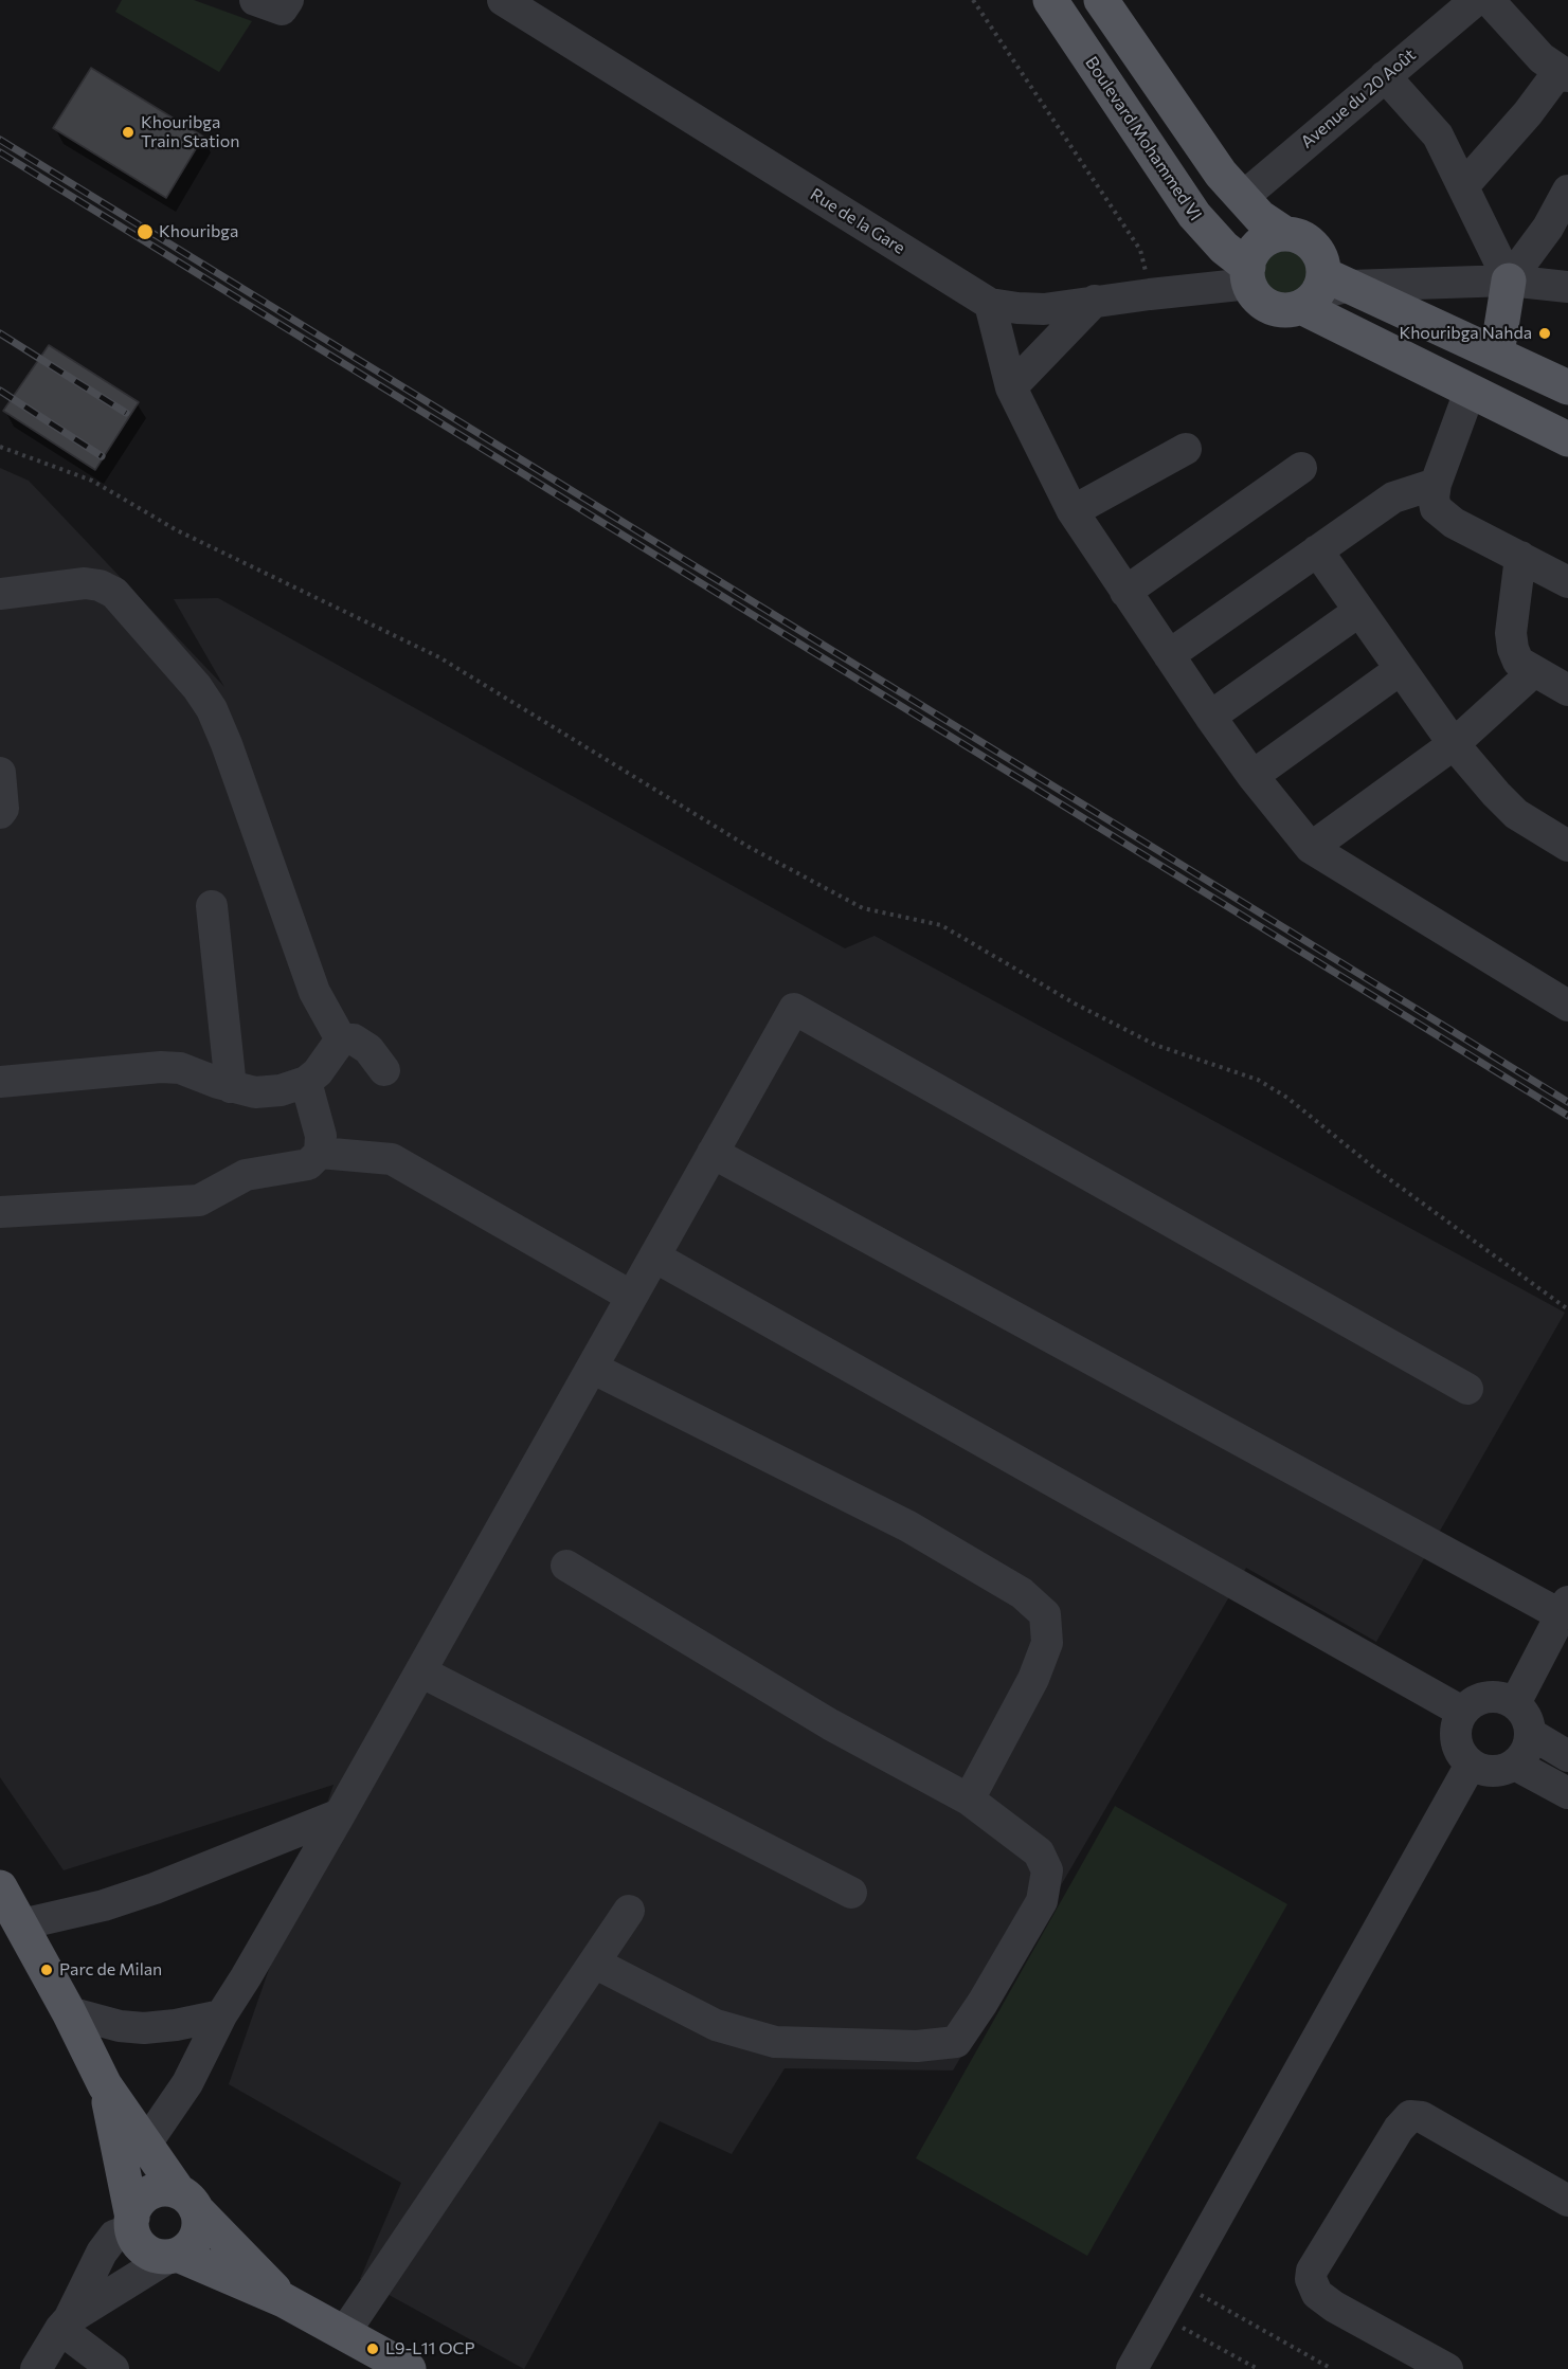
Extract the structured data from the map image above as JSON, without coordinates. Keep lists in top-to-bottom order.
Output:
{
  "streets": {
    "main road": ["Boulevard Mohammed VI"],
    "street": ["Avenue du 20 Août", "Rue de la Gare"]
  },
  "crossings": [
    ["Boulevard Mohammed VI", "Rue de la Gare"]
  ],
  "places": [
    "Khouribga Train Station",
    "Khouribga",
    "Khouribga Nahda",
    "Parc de Milan",
    "L9-L11 OCP"
  ]
}
